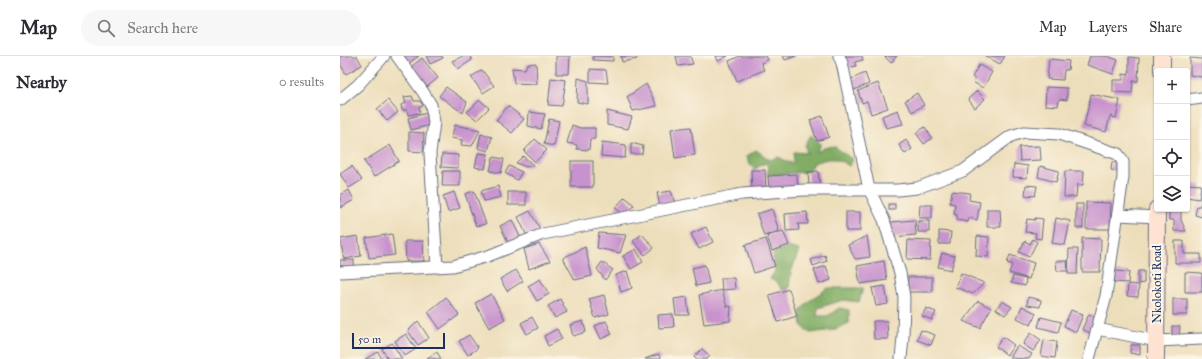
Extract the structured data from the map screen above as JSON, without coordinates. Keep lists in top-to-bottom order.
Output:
{
  "streets": {
    "main road": ["Nkolokoti Road"]
  },
  "scale_bar": "50 m",
  "page": {
    "header": "Map",
    "search": "Search here",
    "nav": ["Map", "Layers", "Share"],
    "heading": ["Nearby", "0 results"],
    "map_buttons": ["+", "−"],
    "scale": "50 m"
  }
}
